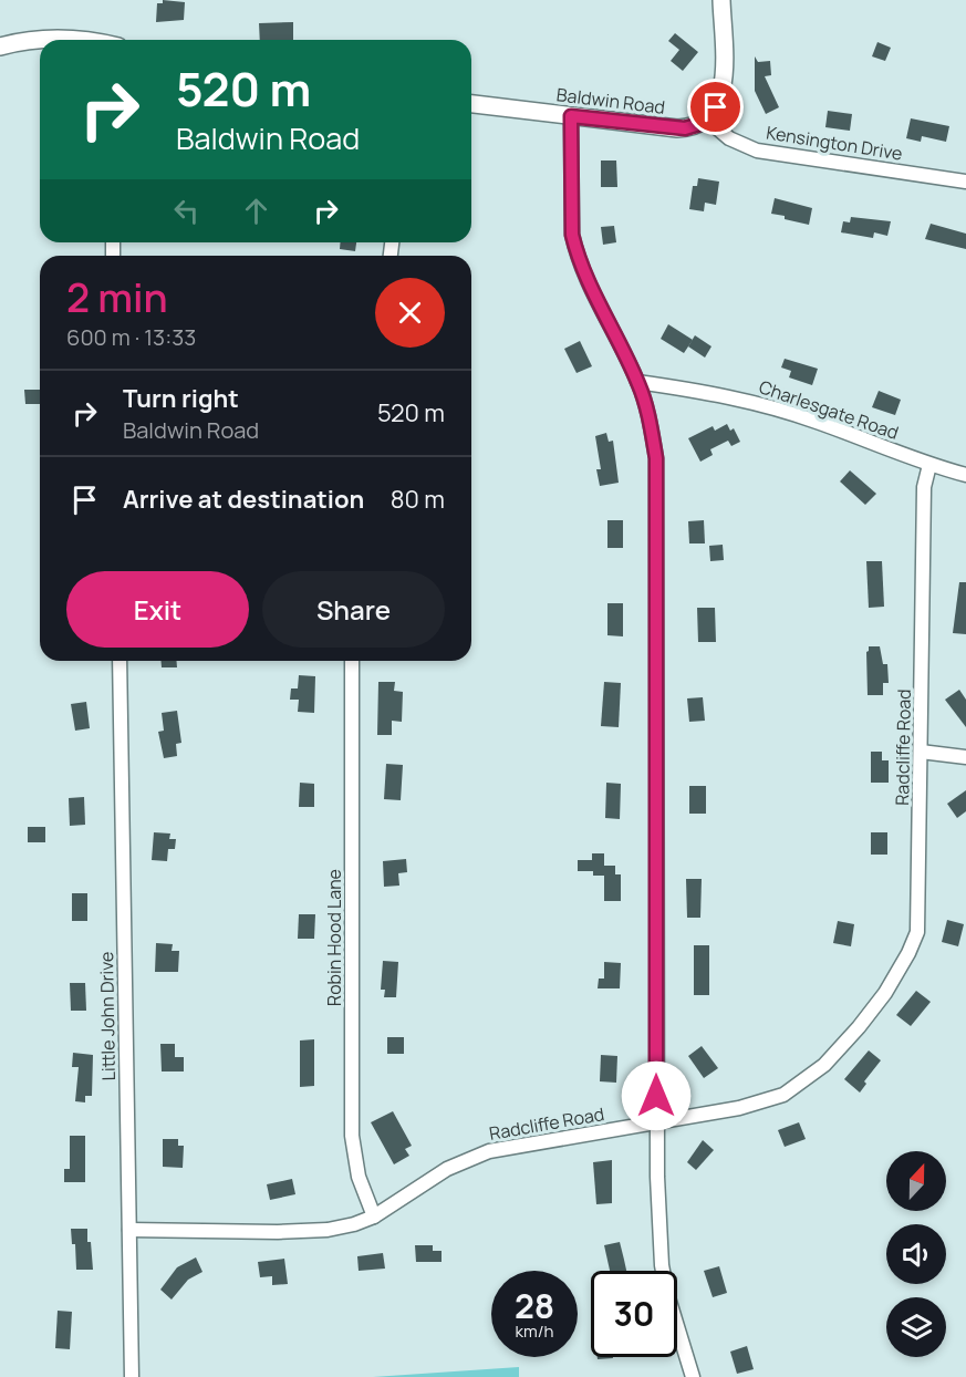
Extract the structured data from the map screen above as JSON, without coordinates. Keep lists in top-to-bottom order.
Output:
{
  "streets": {
    "street": [
      "Baldwin Road",
      "Kensington Drive",
      "Charlesgate Road",
      "Radcliffe Road",
      "Robin Hood Lane",
      "Little John Drive"
    ]
  },
  "crossings": [
    ["Baldwin Road", "Kensington Drive"],
    ["Charlesgate Road", "Radcliffe Road"],
    ["Radcliffe Road", "Robin Hood Lane"],
    ["Radcliffe Road", "Little John Drive"]
  ],
  "north": "top",
  "page": {
    "turn": ["520 m", "Baldwin Road"],
    "heading": ["2 min", "600 m · 13:33"],
    "list": [
      {
        "name": "Turn right",
        "note": "Baldwin Road",
        "value": "520 m"
      },
      {
        "name": "Arrive at destination",
        "value": "80 m"
      }
    ],
    "buttons": ["Exit", "Share"],
    "speed": "28 km/h",
    "limit": "30"
  }
}
